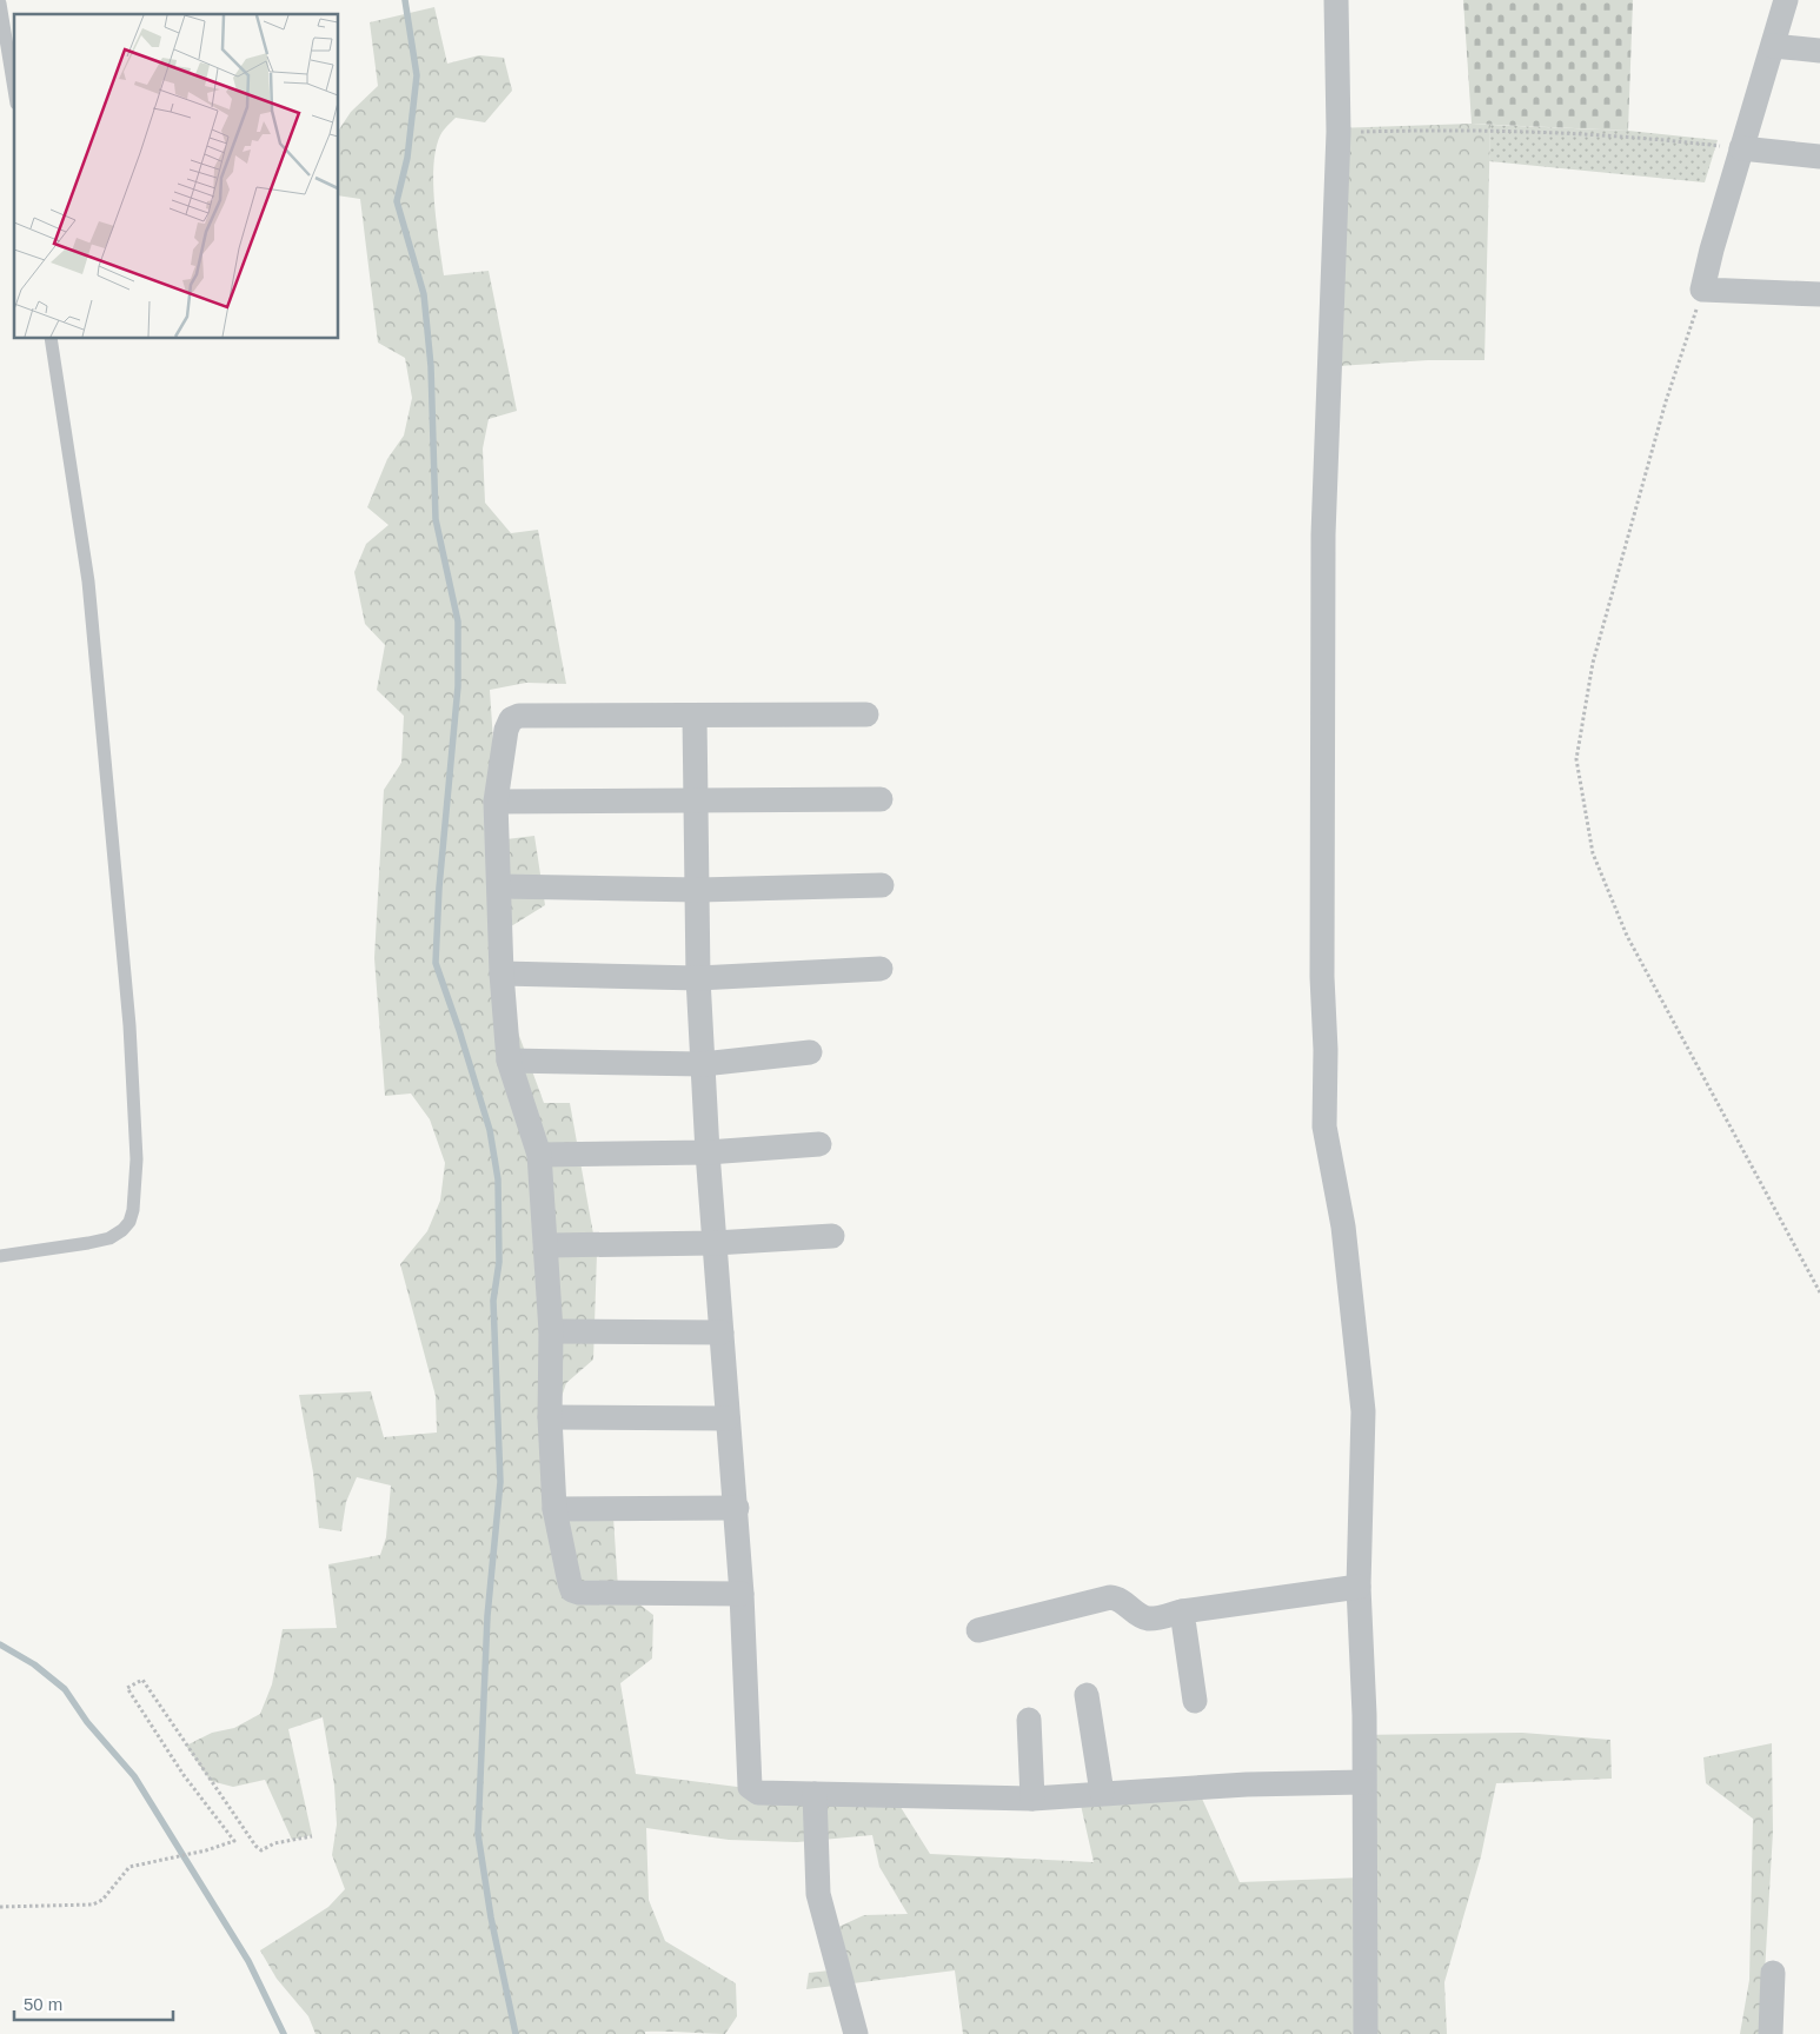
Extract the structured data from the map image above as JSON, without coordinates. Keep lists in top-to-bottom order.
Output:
{
  "scale_bar": "50 m"
}
